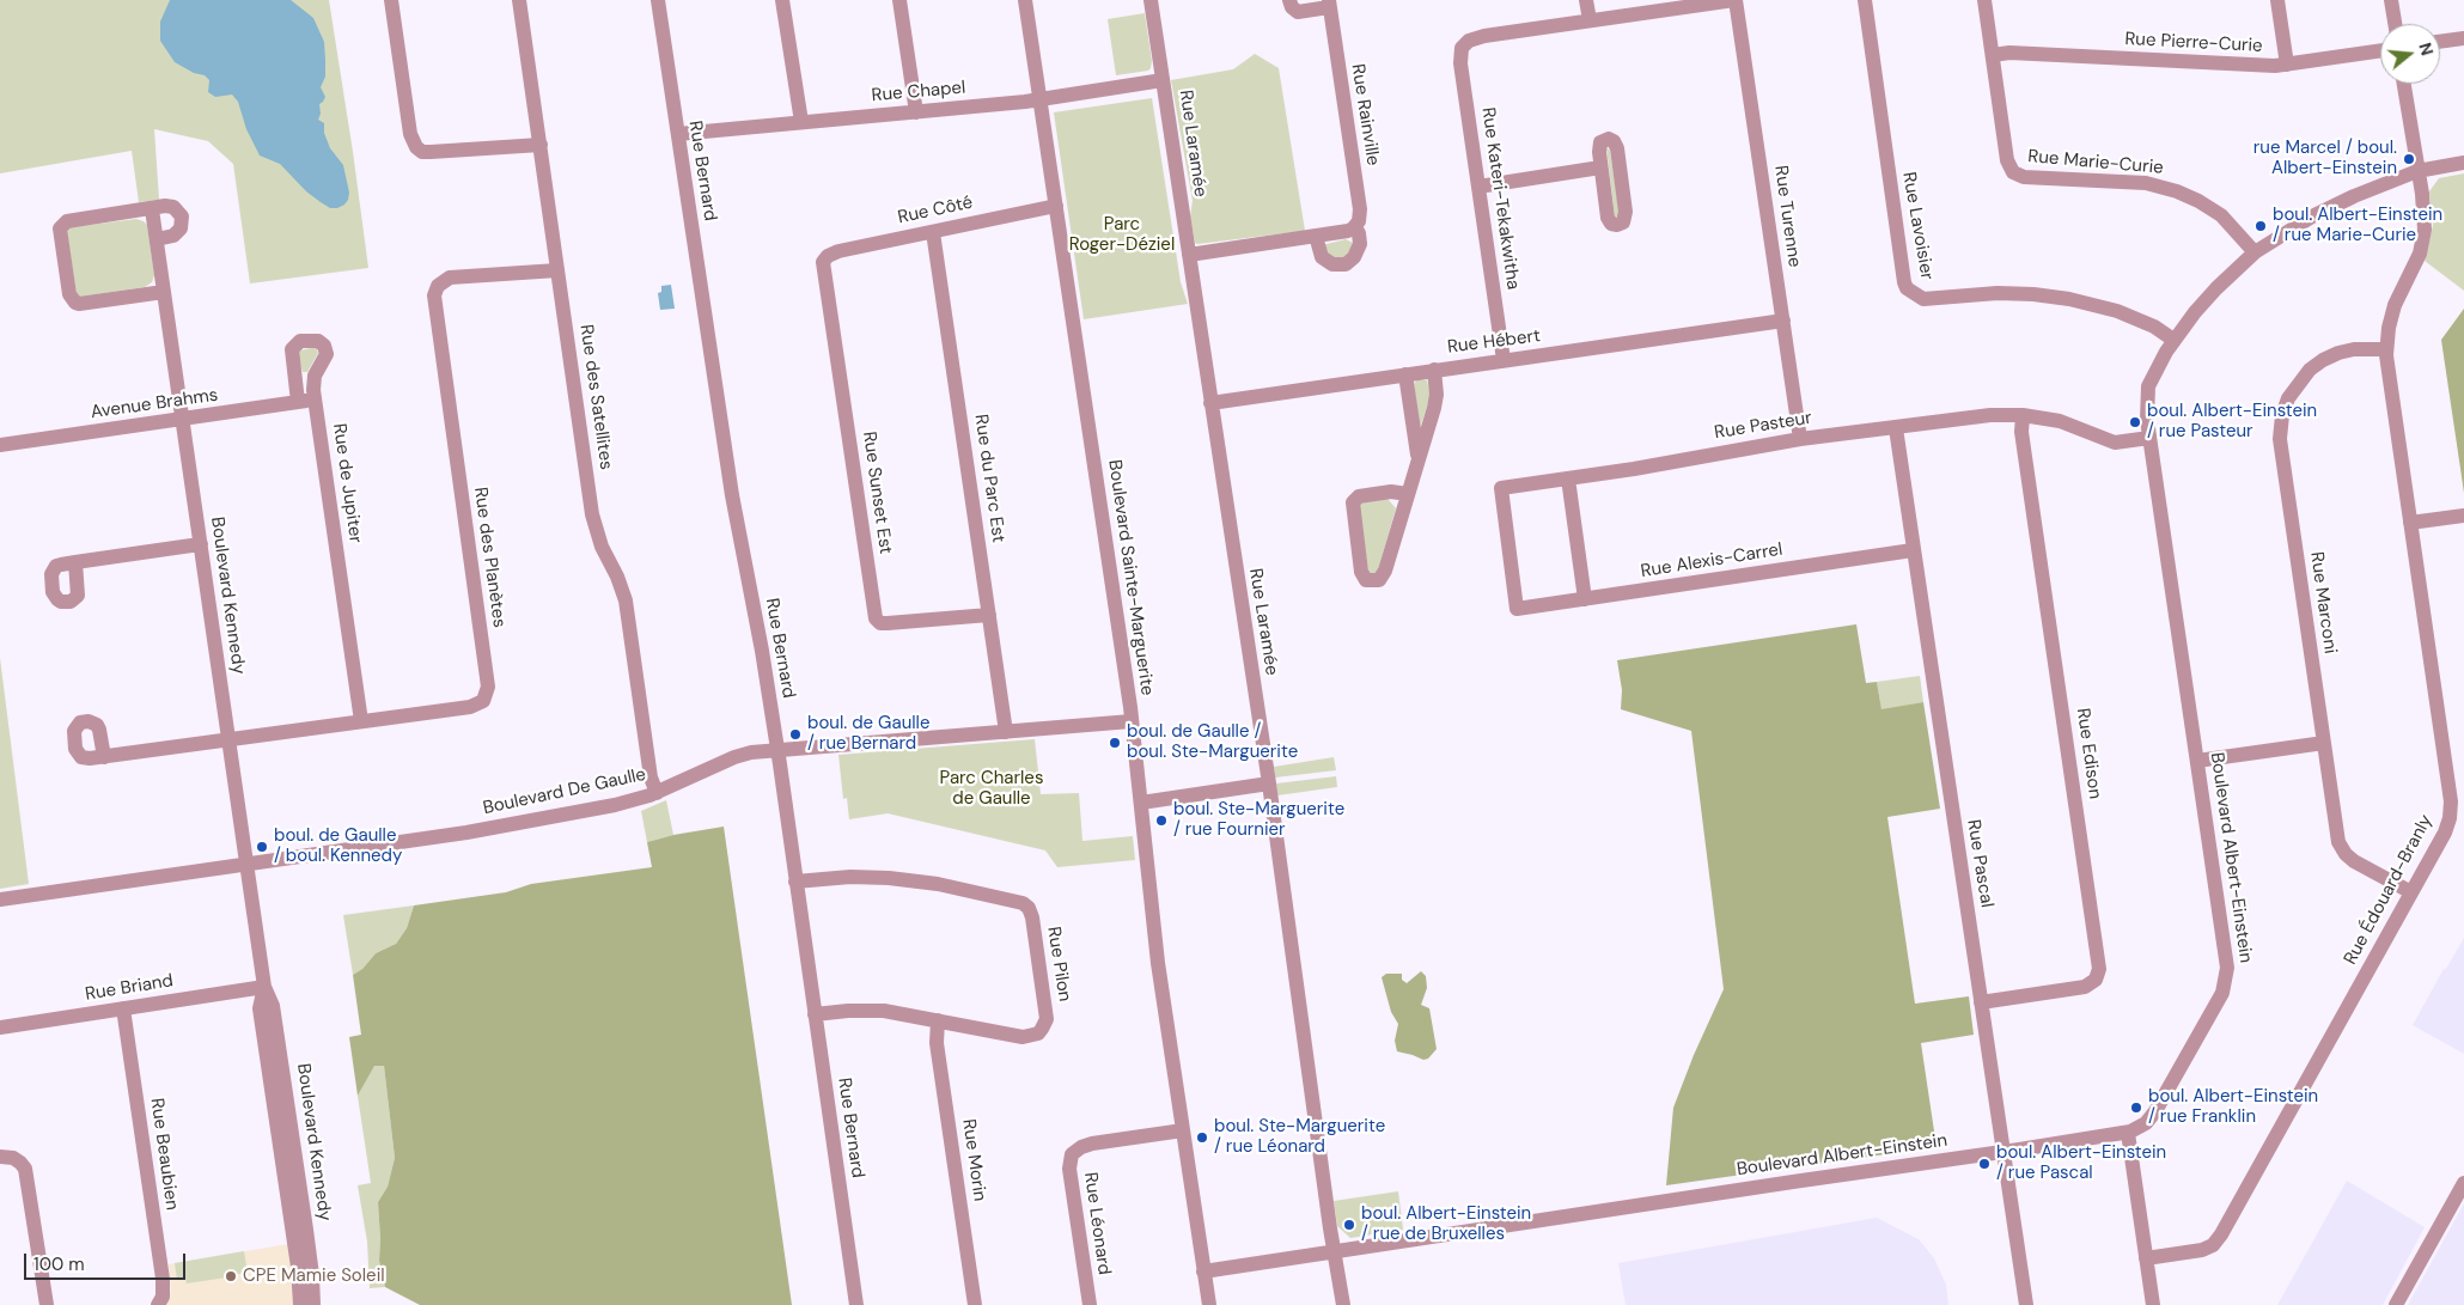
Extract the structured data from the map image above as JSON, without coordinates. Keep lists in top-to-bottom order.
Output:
{
  "streets": {
    "street": [
      "Rue Pierre-Curie",
      "Rue Chapel",
      "Rue Rainville",
      "Rue Laramée",
      "Rue Marie-Curie",
      "Rue Bernard",
      "Rue Kateri-Tekakwitha",
      "Rue Côté",
      "Rue Turenne",
      "Rue Lavoisier",
      "Rue Hébert",
      "Rue des Satellites",
      "Avenue Brahms",
      "Rue Pasteur",
      "Rue du Parc Est",
      "Rue de Jupiter",
      "Rue Sunset Est",
      "Rue des Planètes",
      "Rue Alexis-Carrel",
      "Boulevard Sainte-Marguerite",
      "Boulevard Kennedy",
      "Rue Marconi",
      "Rue Edison",
      "Boulevard De Gaulle",
      "Boulevard Albert-Einstein",
      "Rue Pascal",
      "Rue Édouard-Branly",
      "Rue Pilon",
      "Rue Briand",
      "Rue Beaubien",
      "Rue Morin",
      "Rue Léonard"
    ]
  },
  "crossings": [
    ["Rue Pierre-Curie", "Rue Marie-Curie"],
    ["Rue Chapel", "Rue Laramée"],
    ["Rue Chapel", "Rue Bernard"],
    ["Rue Chapel", "Boulevard Sainte-Marguerite"],
    ["Rue Laramée", "Rue Hébert"],
    ["Rue Laramée", "Boulevard Albert-Einstein"],
    ["Rue Marie-Curie", "Boulevard Albert-Einstein"],
    ["Rue Bernard", "Boulevard De Gaulle"],
    ["Rue Bernard", "Rue Pilon"],
    ["Rue Kateri-Tekakwitha", "Rue Hébert"],
    ["Rue Côté", "Rue du Parc Est"],
    ["Rue Côté", "Rue Sunset Est"],
    ["Rue Côté", "Boulevard Sainte-Marguerite"],
    ["Rue Turenne", "Rue Hébert"],
    ["Rue Turenne", "Rue Pasteur"],
    ["Rue Lavoisier", "Boulevard Albert-Einstein"],
    ["Rue des Satellites", "Rue des Planètes"],
    ["Rue des Satellites", "Boulevard De Gaulle"],
    ["Avenue Brahms", "Rue de Jupiter"],
    ["Avenue Brahms", "Boulevard Kennedy"],
    ["Rue Pasteur", "Rue Alexis-Carrel"],
    ["Rue Pasteur", "Rue Edison"],
    ["Rue Pasteur", "Boulevard Albert-Einstein"],
    ["Rue Pasteur", "Rue Pascal"],
    ["Rue du Parc Est", "Rue Sunset Est"],
    ["Rue du Parc Est", "Boulevard De Gaulle"],
    ["Rue de Jupiter", "Rue des Planètes"],
    ["Rue des Planètes", "Boulevard Kennedy"],
    ["Rue Alexis-Carrel", "Rue Pascal"],
    ["Boulevard Sainte-Marguerite", "Boulevard De Gaulle"],
    ["Boulevard Sainte-Marguerite", "Boulevard Albert-Einstein"],
    ["Boulevard Sainte-Marguerite", "Rue Léonard"],
    ["Boulevard Kennedy", "Boulevard De Gaulle"],
    ["Boulevard Kennedy", "Rue Briand"],
    ["Rue Marconi", "Rue Édouard-Branly"],
    ["Rue Edison", "Rue Pascal"],
    ["Boulevard Albert-Einstein", "Rue Pascal"],
    ["Boulevard Albert-Einstein", "Rue Édouard-Branly"],
    ["Rue Pilon", "Rue Morin"],
    ["Rue Briand", "Rue Beaubien"]
  ],
  "parks": ["Parc Roger-Déziel", "Parc Charles de Gaulle"],
  "places": [
    "rue Marcel / boul. Albert-Einstein",
    "boul. Albert-Einstein / rue Marie-Curie",
    "boul. Albert-Einstein / rue Pasteur",
    "boul. de Gaulle / rue Bernard",
    "boul. de Gaulle / boul. Ste-Marguerite",
    "boul. Ste-Marguerite / rue Fournier",
    "boul. de Gaulle / boul. Kennedy",
    "boul. Albert-Einstein / rue Franklin",
    "boul. Ste-Marguerite / rue Léonard",
    "boul. Albert-Einstein / rue Pascal",
    "boul. Albert-Einstein / rue de Bruxelles",
    "CPE Mamie Soleil"
  ],
  "scale_bar": "100 m",
  "north": "right"
}
